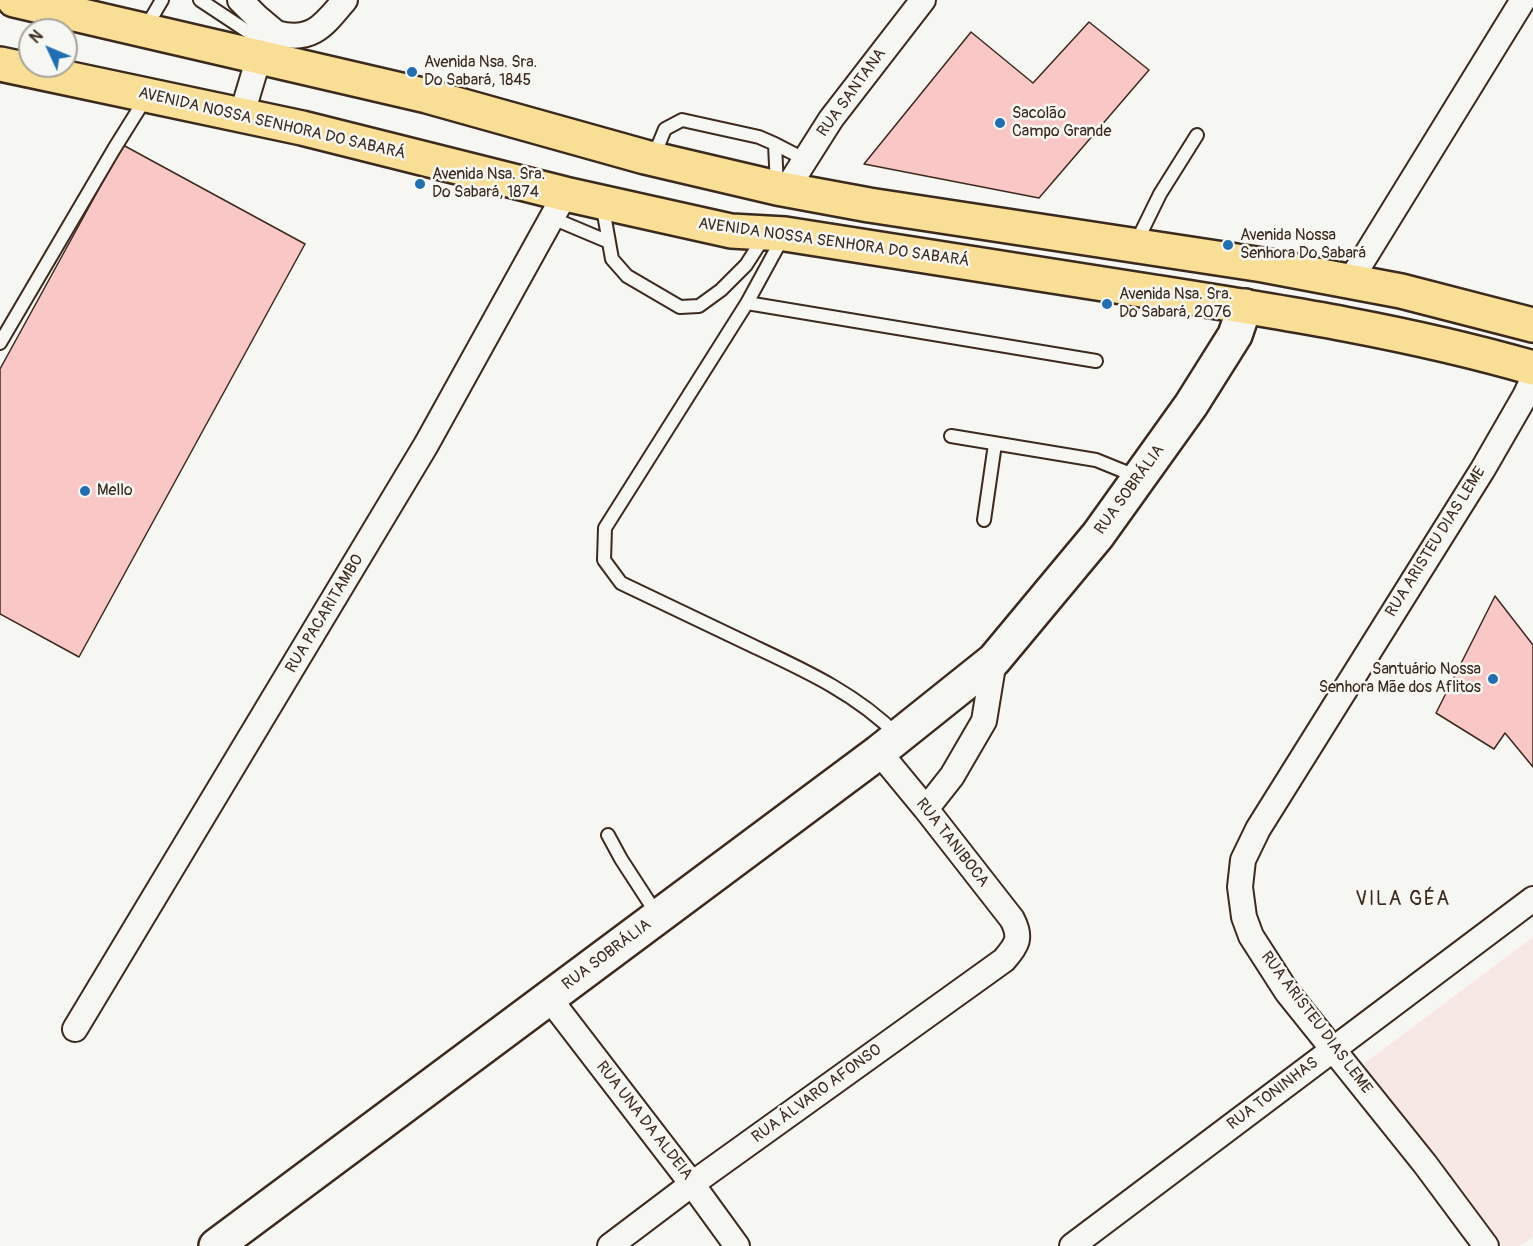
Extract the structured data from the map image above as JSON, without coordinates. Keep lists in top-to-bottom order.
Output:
{
  "streets": {
    "main road": ["AVENIDA NOSSA SENHORA DO SABARÁ"],
    "street": [
      "RUA SANTANA",
      "RUA SOBRÁLIA",
      "RUA ARISTEU DIAS LEME",
      "RUA PACARITAMBO",
      "RUA TANIBOCA",
      "RUA ÁLVARO AFONSO",
      "RUA TONINHAS",
      "RUA UNA DA ALDEIA"
    ]
  },
  "crossings": [
    ["AVENIDA NOSSA SENHORA DO SABARÁ", "RUA SOBRÁLIA"],
    ["AVENIDA NOSSA SENHORA DO SABARÁ", "RUA PACARITAMBO"],
    ["RUA SOBRÁLIA", "RUA TANIBOCA"],
    ["RUA SOBRÁLIA", "RUA UNA DA ALDEIA"],
    ["RUA ARISTEU DIAS LEME", "RUA TONINHAS"],
    ["RUA TANIBOCA", "RUA ÁLVARO AFONSO"],
    ["RUA ÁLVARO AFONSO", "RUA UNA DA ALDEIA"]
  ],
  "districts": ["VILA GÉA"],
  "places": [
    "Avenida Nsa. Sra. Do Sabará, 1845",
    "Sacolão Campo Grande",
    "Avenida Nsa. Sra. Do Sabará, 1874",
    "Avenida Nossa Senhora Do Sabará",
    "Avenida Nsa. Sra. Do Sabará, 2076",
    "Mello",
    "Santuário Nossa Senhora Mãe dos Aflitos"
  ],
  "north": "top left"
}
